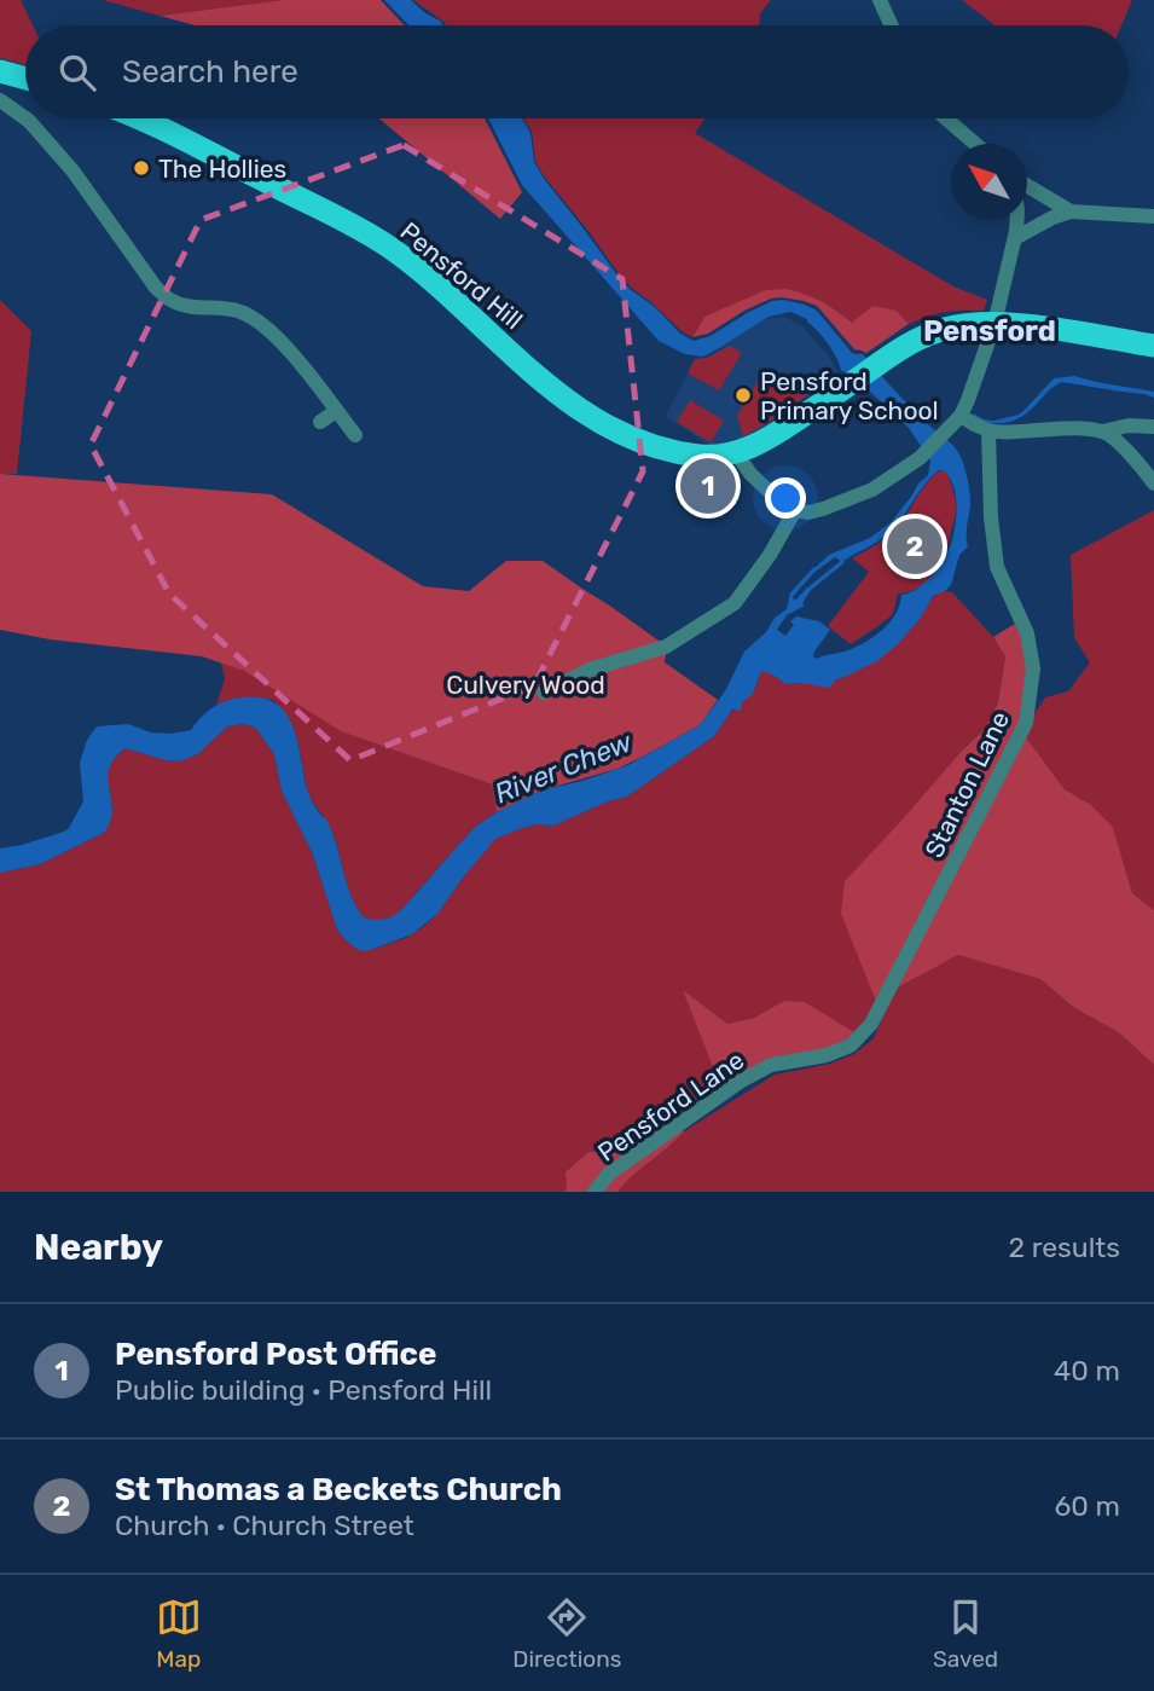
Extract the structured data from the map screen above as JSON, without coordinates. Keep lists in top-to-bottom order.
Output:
{
  "streets": {
    "highway": ["Pensford Hill"],
    "street": ["Stanton Lane", "Pensford Lane"]
  },
  "crossings": [
    ["Stanton Lane", "Pensford Lane"]
  ],
  "districts": ["Pensford"],
  "water": ["River Chew"],
  "parks": ["Culvery Wood"],
  "places": ["The Hollies", "Pensford Primary School"],
  "north": "top left",
  "page": {
    "search": "Search here",
    "pins": ["1", "2"],
    "heading": ["Nearby", "2 results"],
    "list": [
      {
        "mark": "1",
        "name": "Pensford Post Office",
        "note": "Public building · Pensford Hill",
        "value": "40 m"
      },
      {
        "mark": "2",
        "name": "St Thomas a Beckets Church",
        "note": "Church · Church Street",
        "value": "60 m"
      }
    ],
    "nav": ["Map", "Directions", "Saved"]
  }
}
